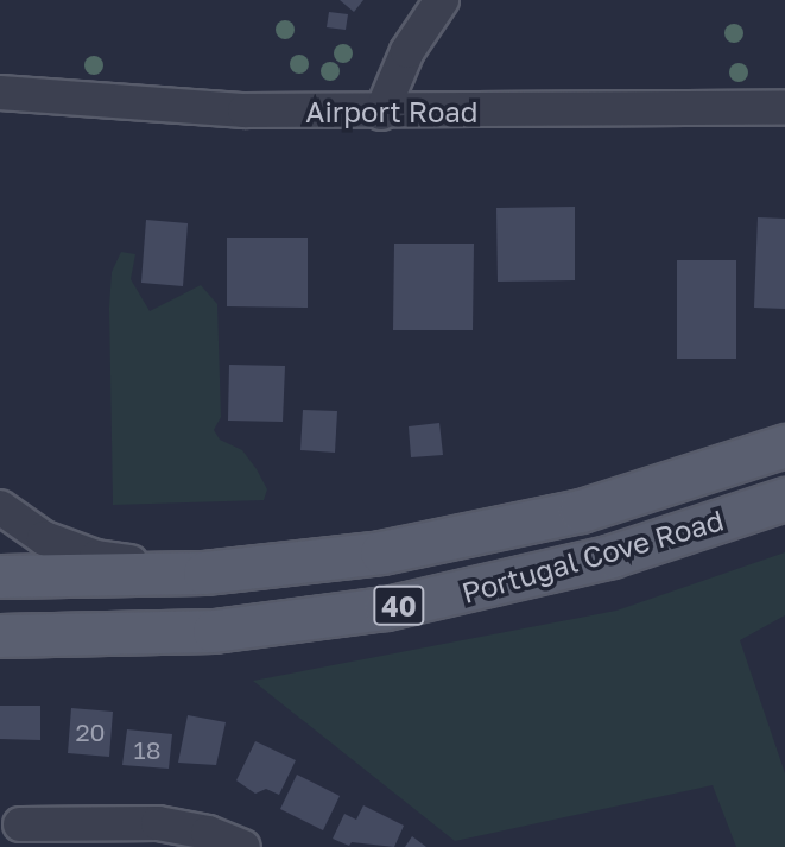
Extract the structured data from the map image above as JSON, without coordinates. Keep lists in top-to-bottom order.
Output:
{
  "streets": {
    "main road": ["Portugal Cove Road", "40"],
    "street": ["Airport Road"]
  },
  "house_numbers": ["20", "18"]
}
